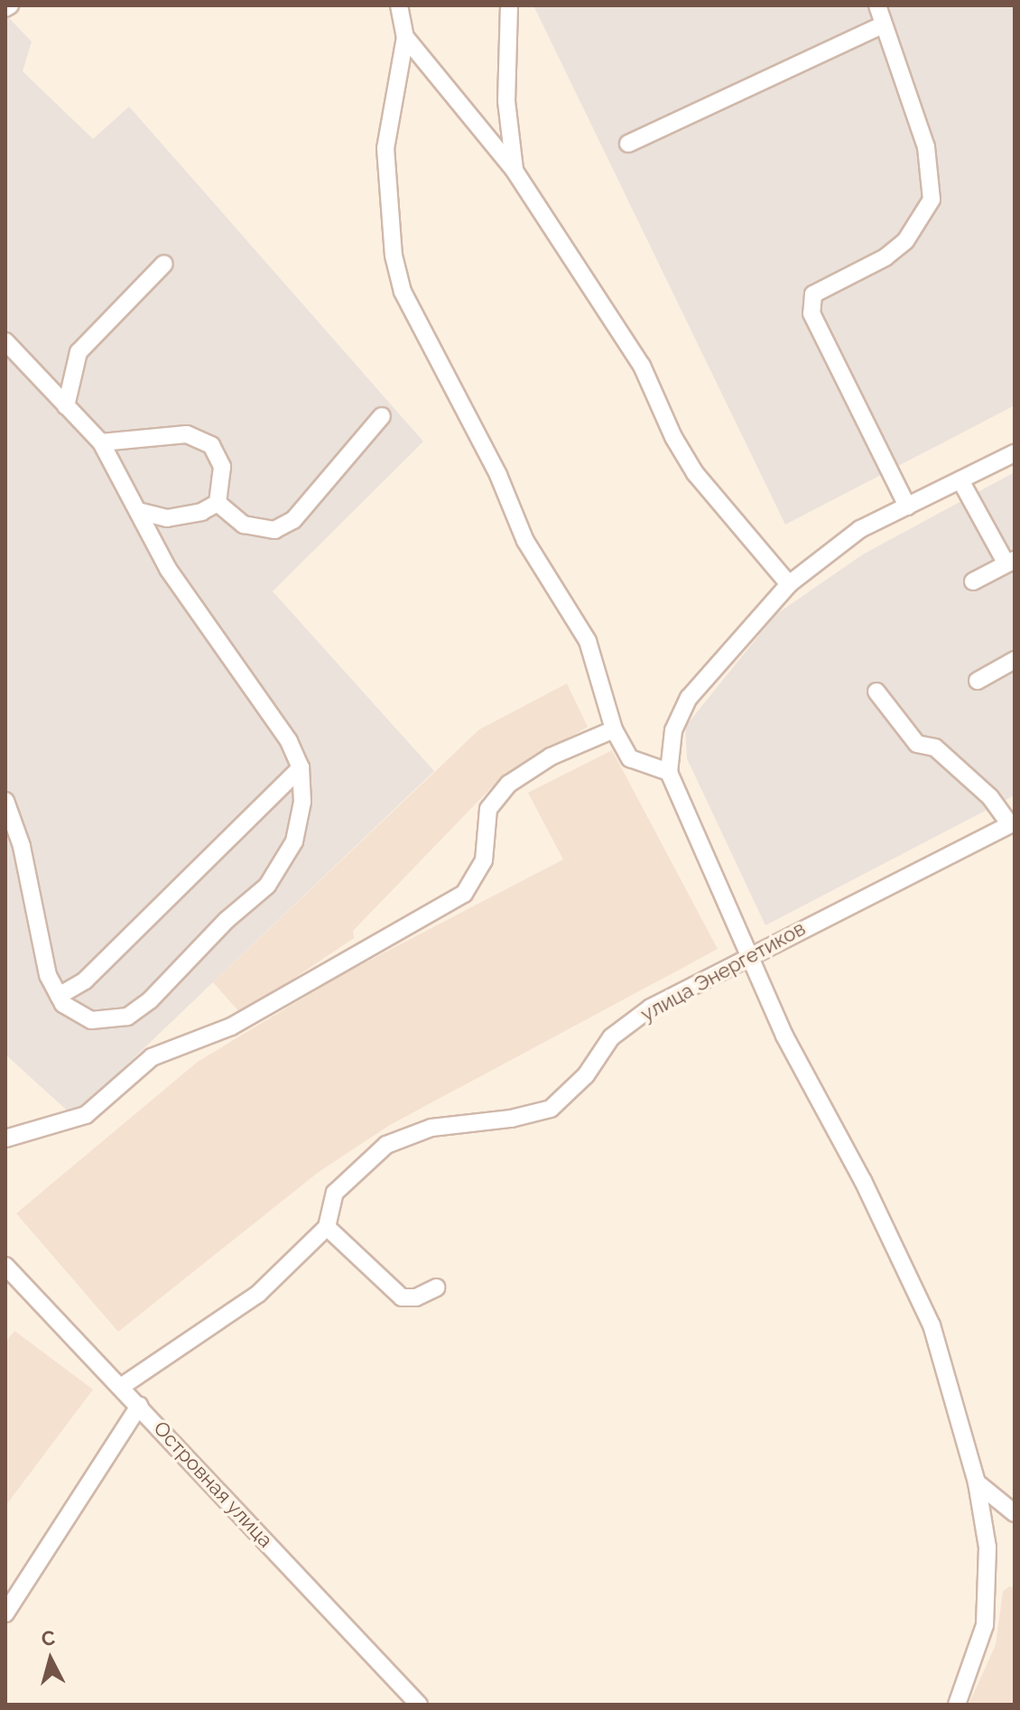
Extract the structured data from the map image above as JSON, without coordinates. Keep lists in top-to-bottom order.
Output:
{
  "streets": {
    "street": ["улица Энергетиков", "Островная улица"]
  },
  "north": "top"
}
